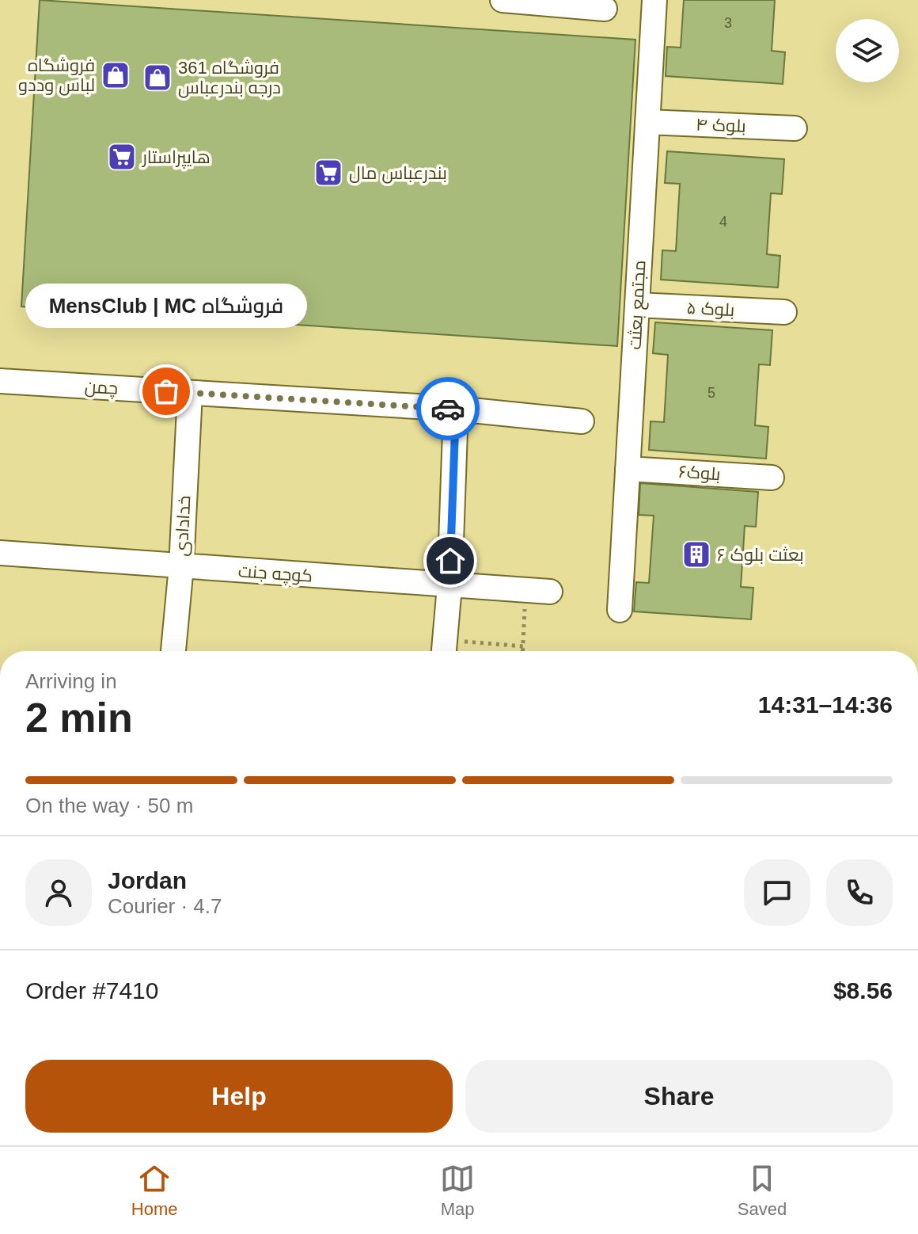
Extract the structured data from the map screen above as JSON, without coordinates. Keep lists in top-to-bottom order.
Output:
{
  "streets": {
    "street": [
      "بلوک ۴",
      "مجتمع بعثت",
      "بلوک ۵",
      "چمن",
      "بلوک۶",
      "خدادادی",
      "کوچه جنت"
    ]
  },
  "crossings": [
    ["بلوک ۴", "مجتمع بعثت"],
    ["مجتمع بعثت", "بلوک ۵"],
    ["مجتمع بعثت", "بلوک۶"],
    ["چمن", "خدادادی"],
    ["خدادادی", "کوچه جنت"]
  ],
  "places": {
    "shop": ["فروشگاه لباس وددو", "فروشگاه 361 درجه بندرعباس"],
    "supermarket": ["هایپراستار", "بندرعباس مال"],
    "other": ["MensClub | MC فروشگاه"],
    "building": ["بعثت بلوک ۶"]
  },
  "house_numbers": ["3", "4", "5"],
  "page": {
    "bubble": "MensClub | MC فروشگاه",
    "heading": ["2 min", "Arriving in", "14:31–14:36"],
    "panel": [
      "Jordan",
      "Courier · 4.7",
      "Order #7410",
      "$8.56"
    ],
    "bar": "On the way · 50 m",
    "buttons": ["Help", "Share"],
    "tabs": ["Home", "Map", "Saved"]
  }
}
